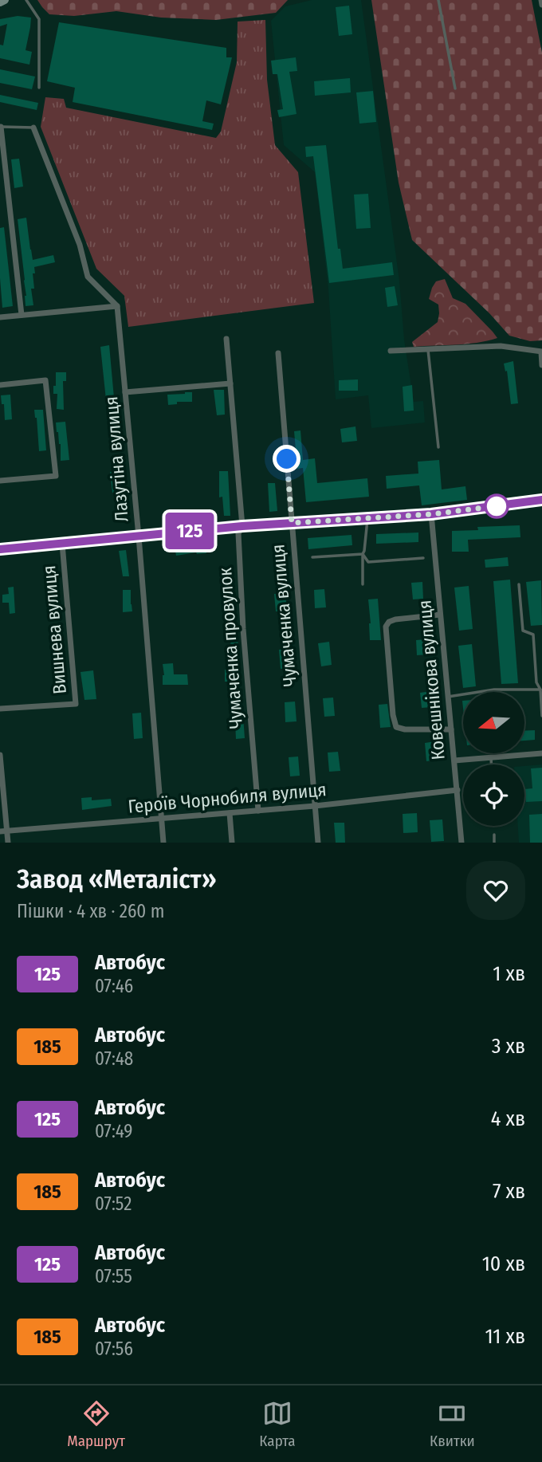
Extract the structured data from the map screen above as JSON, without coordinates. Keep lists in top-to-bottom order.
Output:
{
  "streets": {
    "street": [
      "Лазутіна вулиця",
      "Чумаченка вулиця",
      "Вишнева вулиця",
      "Чумаченка провулок",
      "Ковешнікова вулиця",
      "Героїв Чорнобиля вулиця"
    ]
  },
  "crossings": [
    ["Лазутіна вулиця", "Героїв Чорнобиля вулиця"],
    ["Чумаченка вулиця", "Героїв Чорнобиля вулиця"],
    ["Чумаченка провулок", "Героїв Чорнобиля вулиця"],
    ["Ковешнікова вулиця", "Героїв Чорнобиля вулиця"]
  ],
  "lines": ["bus line 125"],
  "north": "left",
  "page": {
    "on_map": "125",
    "heading": ["Завод «Металіст»", "Пішки · 4 хв · 260 m"],
    "list": [
      {
        "mark": "125",
        "name": "Автобус",
        "note": "07:46",
        "value": "1 хв"
      },
      {
        "mark": "185",
        "name": "Автобус",
        "note": "07:48",
        "value": "3 хв"
      },
      {
        "mark": "125",
        "name": "Автобус",
        "note": "07:49",
        "value": "4 хв"
      },
      {
        "mark": "185",
        "name": "Автобус",
        "note": "07:52",
        "value": "7 хв"
      },
      {
        "mark": "125",
        "name": "Автобус",
        "note": "07:55",
        "value": "10 хв"
      },
      {
        "mark": "185",
        "name": "Автобус",
        "note": "07:56",
        "value": "11 хв"
      }
    ],
    "tabs": ["Маршрут", "Карта", "Квитки"]
  }
}
